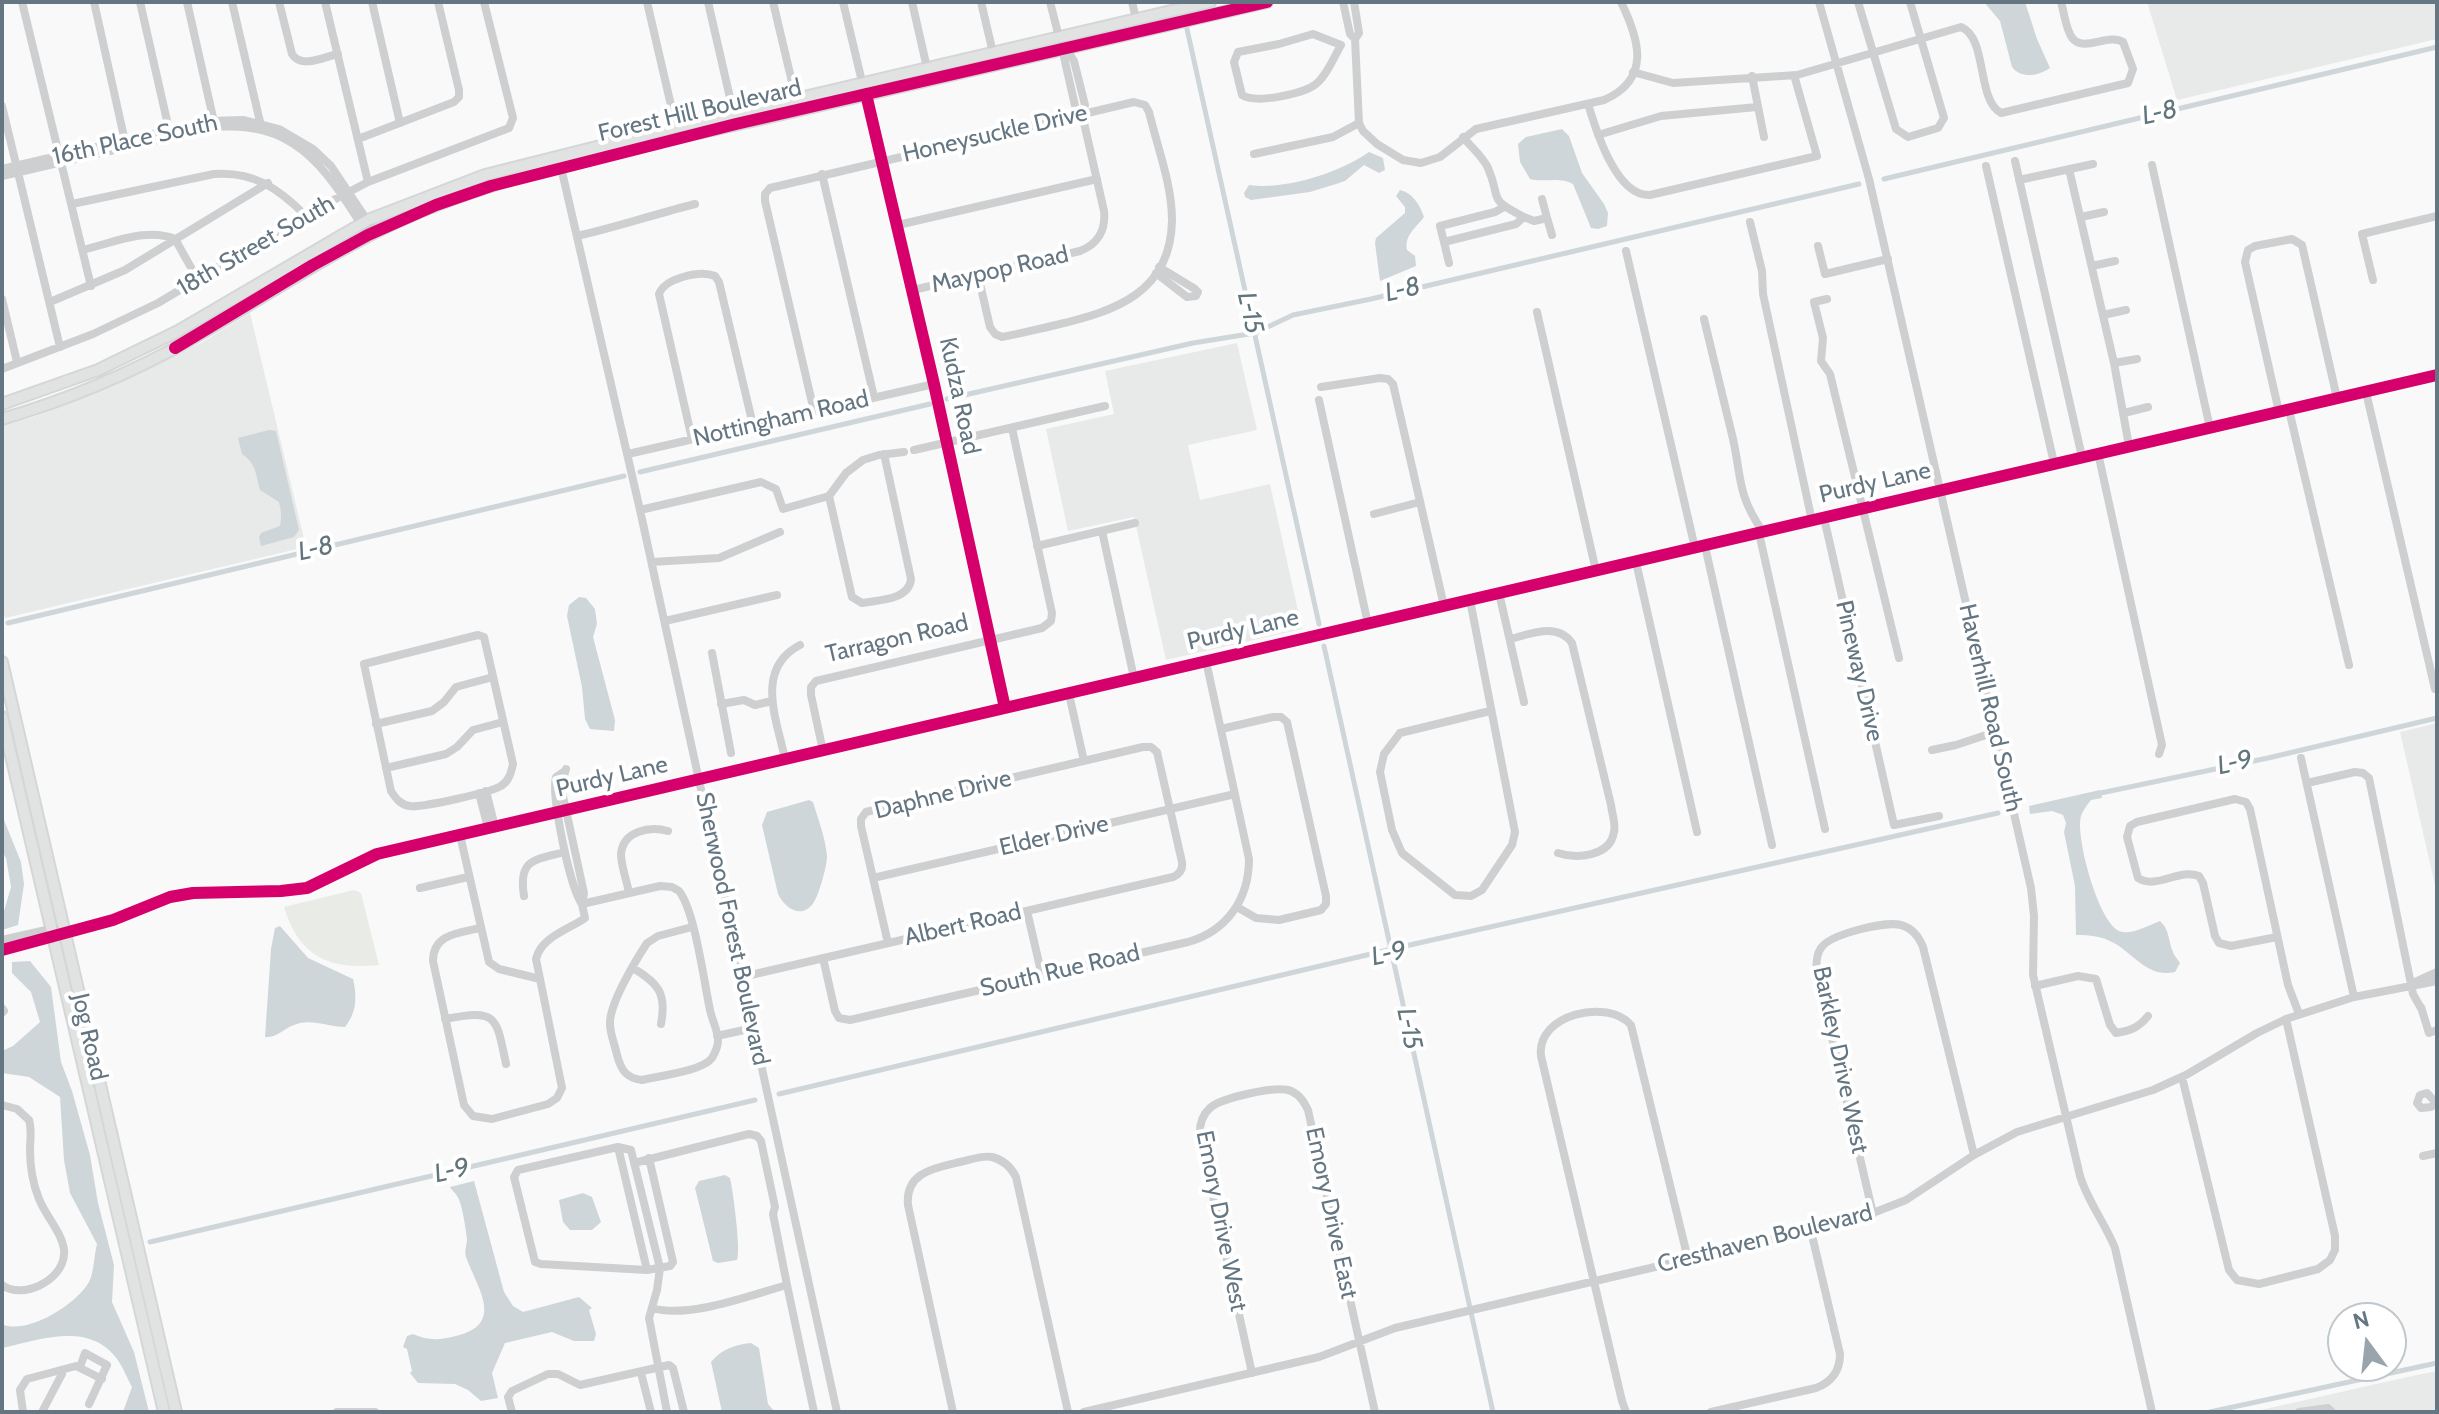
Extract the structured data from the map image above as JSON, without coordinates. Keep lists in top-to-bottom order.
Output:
{
  "streets": {
    "main road": ["Forest Hill Boulevard", "Jog Road"],
    "street": [
      "Honeysuckle Drive",
      "16th Place South",
      "18th Street South",
      "Maypop Road",
      "Kudza Road",
      "Nottingham Road",
      "Purdy Lane",
      "Tarragon Road",
      "Pineway Drive",
      "Haverhill Road South",
      "Daphne Drive",
      "Elder Drive",
      "Albert Road",
      "Sherwood Forest Boulevard",
      "South Rue Road",
      "Barkley Drive West",
      "Emory Drive East",
      "Emory Drive West",
      "Cresthaven Boulevard"
    ]
  },
  "crossings": [
    ["Forest Hill Boulevard", "16th Place South"],
    ["Forest Hill Boulevard", "Maypop Road"],
    ["Forest Hill Boulevard", "Kudza Road"],
    ["Forest Hill Boulevard", "Sherwood Forest Boulevard"],
    ["Honeysuckle Drive", "Maypop Road"],
    ["Honeysuckle Drive", "Kudza Road"],
    ["Honeysuckle Drive", "Nottingham Road"],
    ["16th Place South", "18th Street South"],
    ["Maypop Road", "Kudza Road"],
    ["Kudza Road", "Nottingham Road"],
    ["Kudza Road", "Purdy Lane"],
    ["Kudza Road", "Tarragon Road"],
    ["Nottingham Road", "Sherwood Forest Boulevard"],
    ["Purdy Lane", "Tarragon Road"],
    ["Purdy Lane", "Pineway Drive"],
    ["Purdy Lane", "Haverhill Road South"],
    ["Purdy Lane", "Sherwood Forest Boulevard"],
    ["Purdy Lane", "Jog Road"],
    ["Haverhill Road South", "Cresthaven Boulevard"],
    ["Daphne Drive", "Elder Drive"],
    ["Daphne Drive", "Albert Road"],
    ["Elder Drive", "Albert Road"],
    ["Albert Road", "Sherwood Forest Boulevard"],
    ["Albert Road", "South Rue Road"],
    ["Barkley Drive West", "Cresthaven Boulevard"],
    ["Emory Drive East", "Emory Drive West"],
    ["Emory Drive East", "Cresthaven Boulevard"],
    ["Emory Drive West", "Cresthaven Boulevard"]
  ],
  "water": ["L-8", "L-15", "L-9"],
  "north": "top"
}
